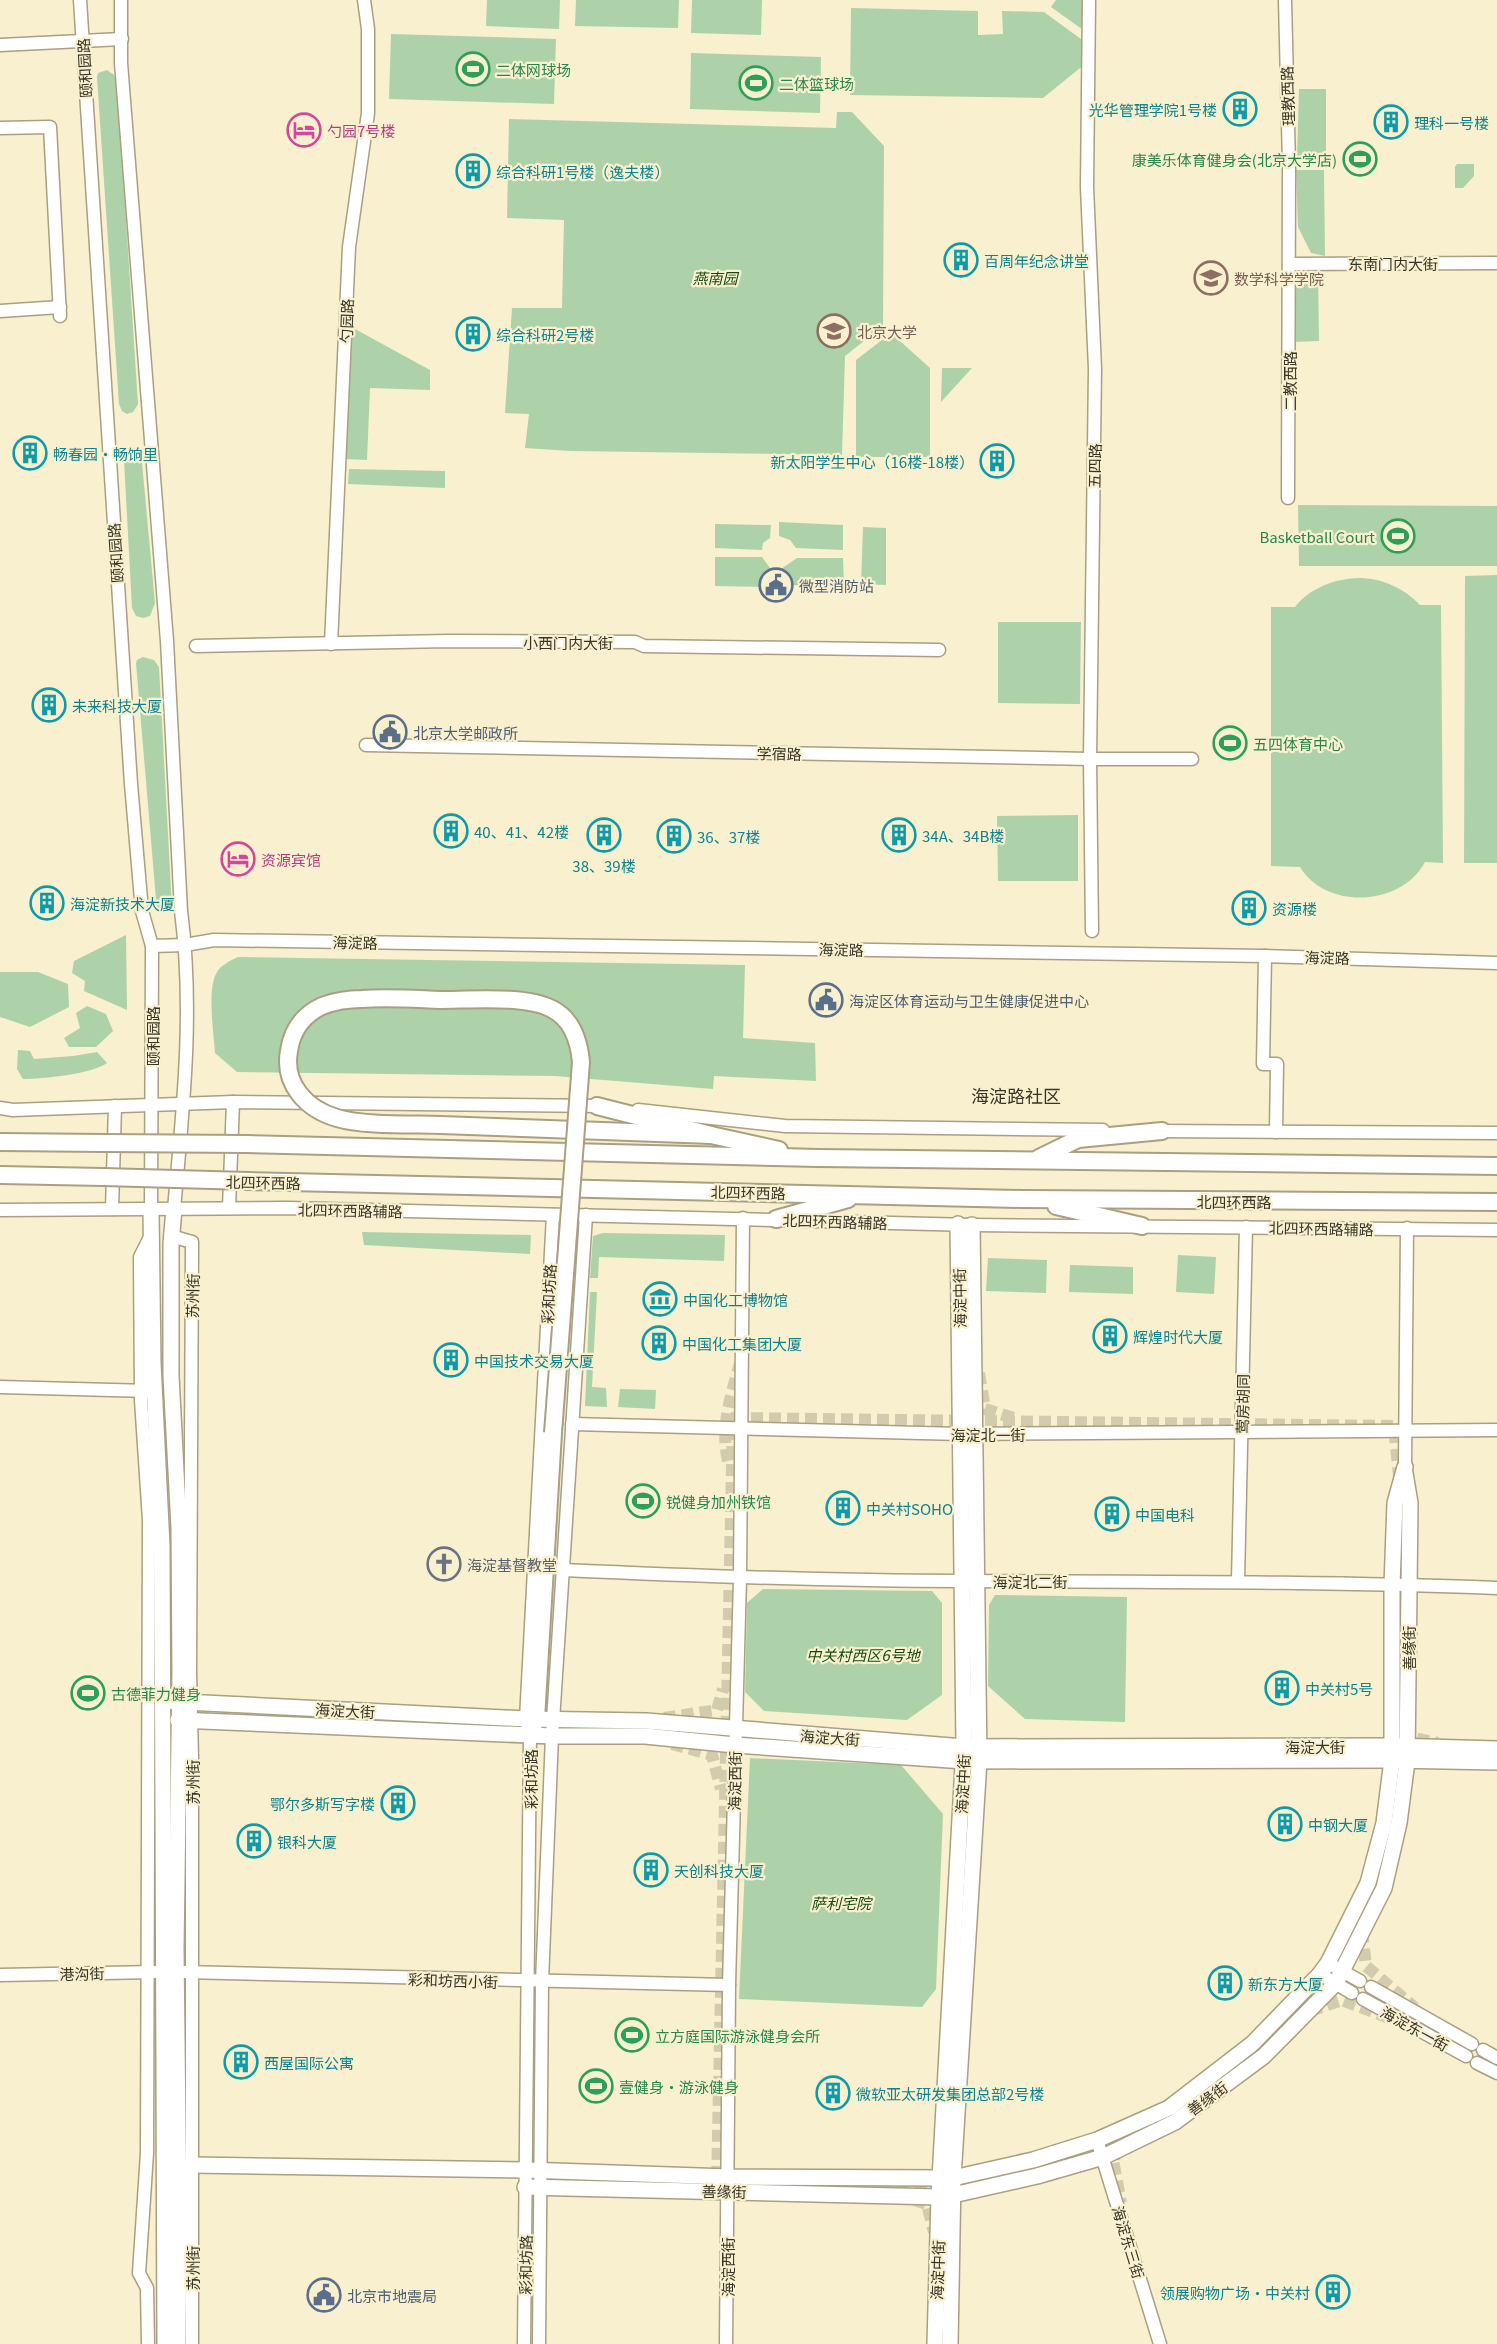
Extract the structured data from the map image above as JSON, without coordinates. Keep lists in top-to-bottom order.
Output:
{
  "streets": {
    "highway": ["北四环西路"],
    "main road": [
      "苏州街",
      "海淀中街",
      "善缘街",
      "海淀大街"
    ],
    "street": [
      "颐和园路",
      "理教西路",
      "东南门内大街",
      "勺园路",
      "二教西路",
      "五四路",
      "小西门内大街",
      "学宿路",
      "海淀路",
      "北四环西路辅路",
      "彩和坊路",
      "莺房胡同",
      "海淀北一街",
      "海淀北二街",
      "海淀西街",
      "港沟街",
      "彩和坊西小街",
      "海淀东一街",
      "海淀东三街"
    ]
  },
  "crossings": [
    ["颐和园路", "海淀路"],
    ["颐和园路", "北四环西路辅路"],
    ["颐和园路", "苏州街"],
    ["理教西路", "东南门内大街"],
    ["理教西路", "二教西路"],
    ["东南门内大街", "二教西路"],
    ["勺园路", "小西门内大街"],
    ["五四路", "学宿路"],
    ["北四环西路辅路", "彩和坊路"],
    ["北四环西路辅路", "苏州街"],
    ["北四环西路辅路", "海淀中街"],
    ["北四环西路辅路", "莺房胡同"],
    ["北四环西路辅路", "善缘街"],
    ["北四环西路辅路", "海淀西街"],
    ["彩和坊路", "海淀北一街"],
    ["彩和坊路", "海淀北二街"],
    ["彩和坊路", "善缘街"],
    ["彩和坊路", "海淀大街"],
    ["彩和坊路", "彩和坊西小街"],
    ["苏州街", "善缘街"],
    ["苏州街", "海淀大街"],
    ["苏州街", "港沟街"],
    ["苏州街", "彩和坊西小街"],
    ["海淀中街", "海淀北一街"],
    ["海淀中街", "海淀北二街"],
    ["海淀中街", "善缘街"],
    ["海淀中街", "海淀大街"],
    ["莺房胡同", "海淀北一街"],
    ["莺房胡同", "海淀北二街"],
    ["海淀北一街", "善缘街"],
    ["海淀北一街", "海淀西街"],
    ["海淀北二街", "善缘街"],
    ["海淀北二街", "海淀西街"],
    ["善缘街", "海淀大街"],
    ["善缘街", "海淀西街"],
    ["善缘街", "海淀东一街"],
    ["善缘街", "海淀东三街"],
    ["海淀大街", "海淀西街"],
    ["海淀西街", "彩和坊西小街"],
    ["港沟街", "彩和坊西小街"]
  ],
  "districts": ["海淀路社区"],
  "parks": ["燕南园", "中关村西区6号地", "萨利宅院"],
  "places": {
    "sports": [
      "二体网球场",
      "二体篮球场",
      "康美乐体育健身会(北京大学店)",
      "Basketball Court",
      "五四体育中心",
      "锐健身加州铁馆",
      "古德菲力健身",
      "立方庭国际游泳健身会所",
      "壹健身·游泳健身"
    ],
    "building": [
      "光华管理学院1号楼",
      "理科一号楼",
      "综合科研1号楼（逸夫楼）",
      "百周年纪念讲堂",
      "综合科研2号楼",
      "畅春园·畅饷里",
      "新太阳学生中心（16楼-18楼）",
      "未来科技大厦",
      "40、41、42楼",
      "38、39楼",
      "34A、34B楼",
      "36、37楼",
      "海淀新技术大厦",
      "资源楼",
      "辉煌时代大厦",
      "中国化工集团大厦",
      "中国技术交易大厦",
      "中关村SOHO",
      "中国电科",
      "中关村5号",
      "鄂尔多斯写字楼",
      "中钢大厦",
      "银科大厦",
      "天创科技大厦",
      "新东方大厦",
      "西屋国际公寓",
      "微软亚太研发集团总部2号楼",
      "领展购物广场·中关村"
    ],
    "hotel": ["勺园7号楼", "资源宾馆"],
    "school or university": ["数学科学学院", "北京大学"],
    "public building": [
      "微型消防站",
      "北京大学邮政所",
      "海淀区体育运动与卫生健康促进中心",
      "北京市地震局"
    ],
    "museum": ["中国化工博物馆"],
    "church": ["海淀基督教堂"]
  }
}
